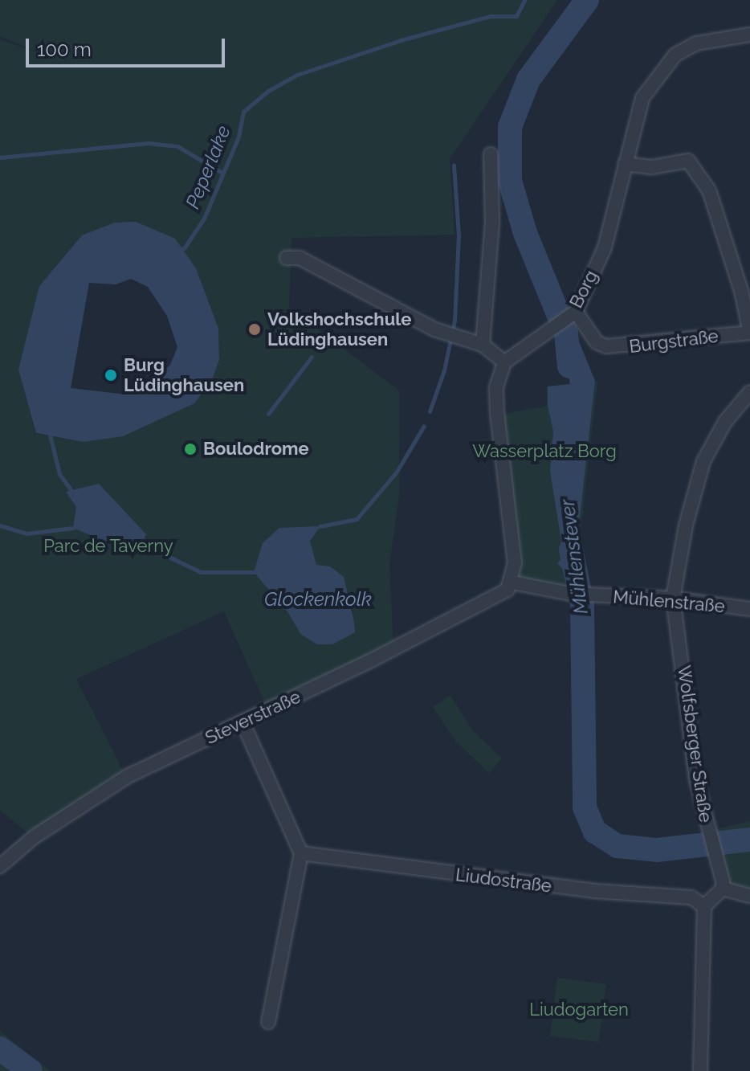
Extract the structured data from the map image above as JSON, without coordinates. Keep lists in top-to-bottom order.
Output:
{
  "streets": {
    "street": [
      "Borg",
      "Burgstraße",
      "Mühlenstraße",
      "Steverstraße",
      "Wolfsberger Straße",
      "Liudostraße"
    ]
  },
  "crossings": [
    ["Borg", "Burgstraße"],
    ["Mühlenstraße", "Steverstraße"],
    ["Mühlenstraße", "Wolfsberger Straße"]
  ],
  "water": ["Peperlake", "Mühlenstever", "Glockenkolk"],
  "parks": ["Wasserplatz Borg", "Parc de Taverny", "Liudogarten"],
  "places": ["Volkshochschule Lüdinghausen", "Burg Lüdinghausen", "Boulodrome"],
  "scale_bar": "100 m"
}
